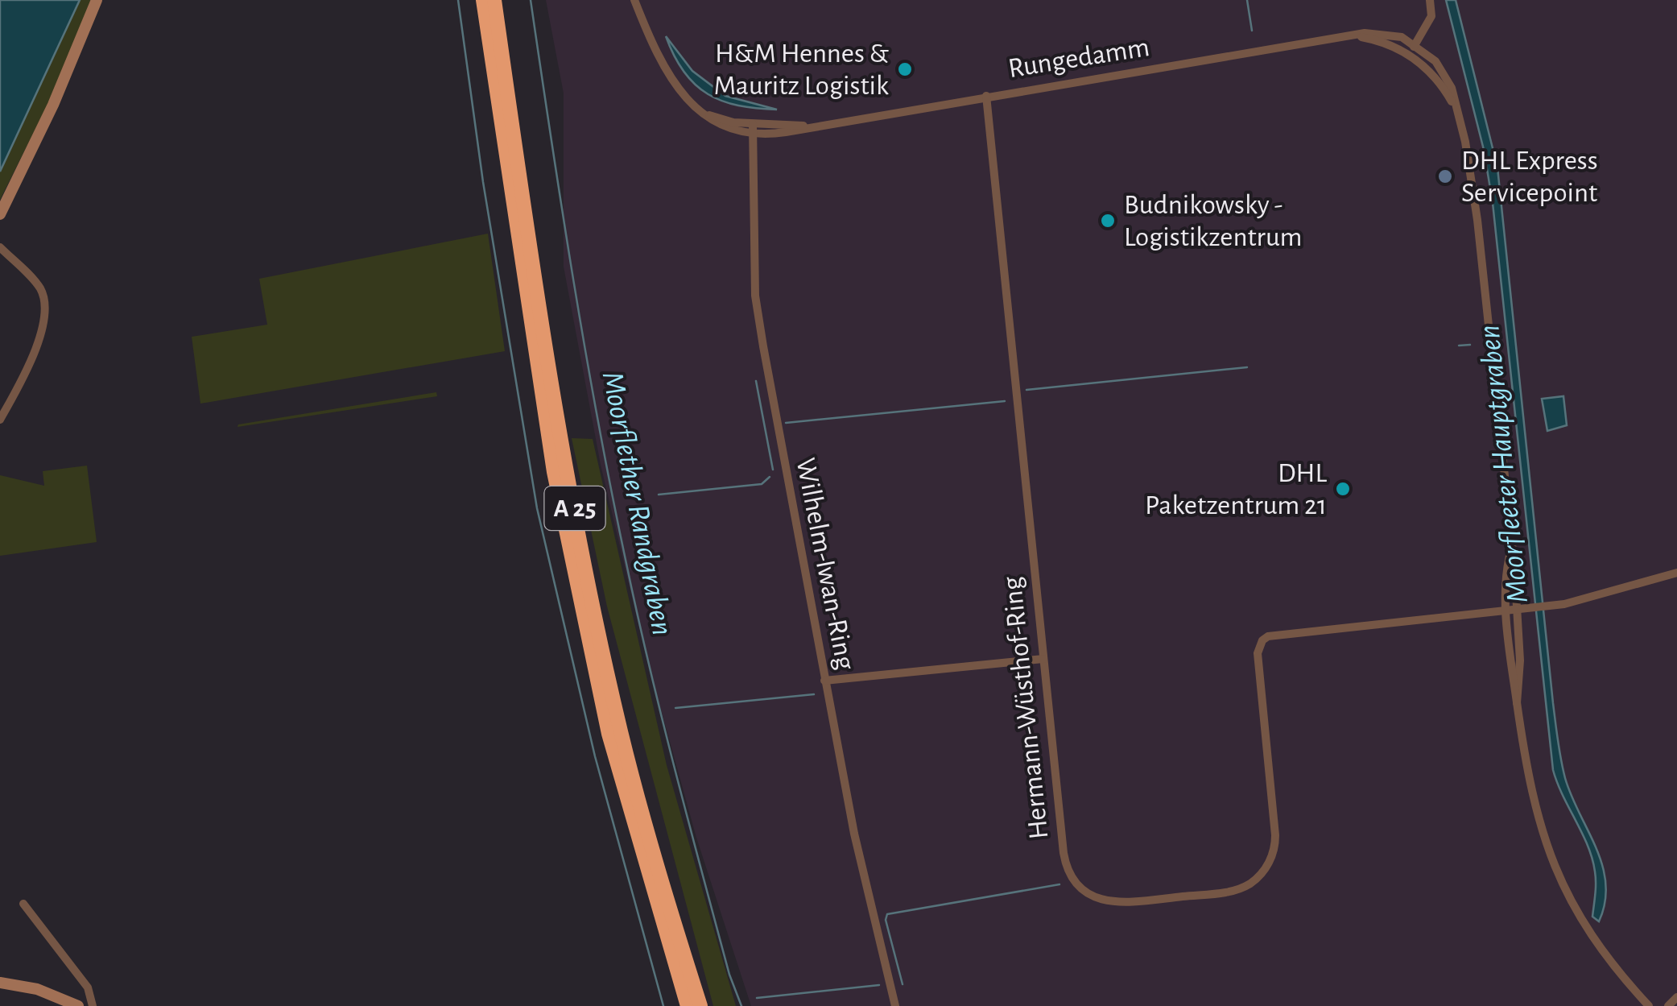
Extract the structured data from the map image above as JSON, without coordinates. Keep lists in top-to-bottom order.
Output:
{
  "streets": {
    "highway": ["A 25"],
    "street": ["Rungedamm", "Wilhelm-Iwan-Ring", "Hermann-Wüsthof-Ring"]
  },
  "crossings": [
    ["Rungedamm", "Wilhelm-Iwan-Ring"],
    ["Rungedamm", "Hermann-Wüsthof-Ring"]
  ],
  "water": ["Moorfleeter Hauptgraben", "Moorflether Randgraben"],
  "places": [
    "H&M Hennes & Mauritz Logistik",
    "DHL Express Servicepoint",
    "Budnikowsky - Logistikzentrum",
    "DHL Paketzentrum 21"
  ]
}
